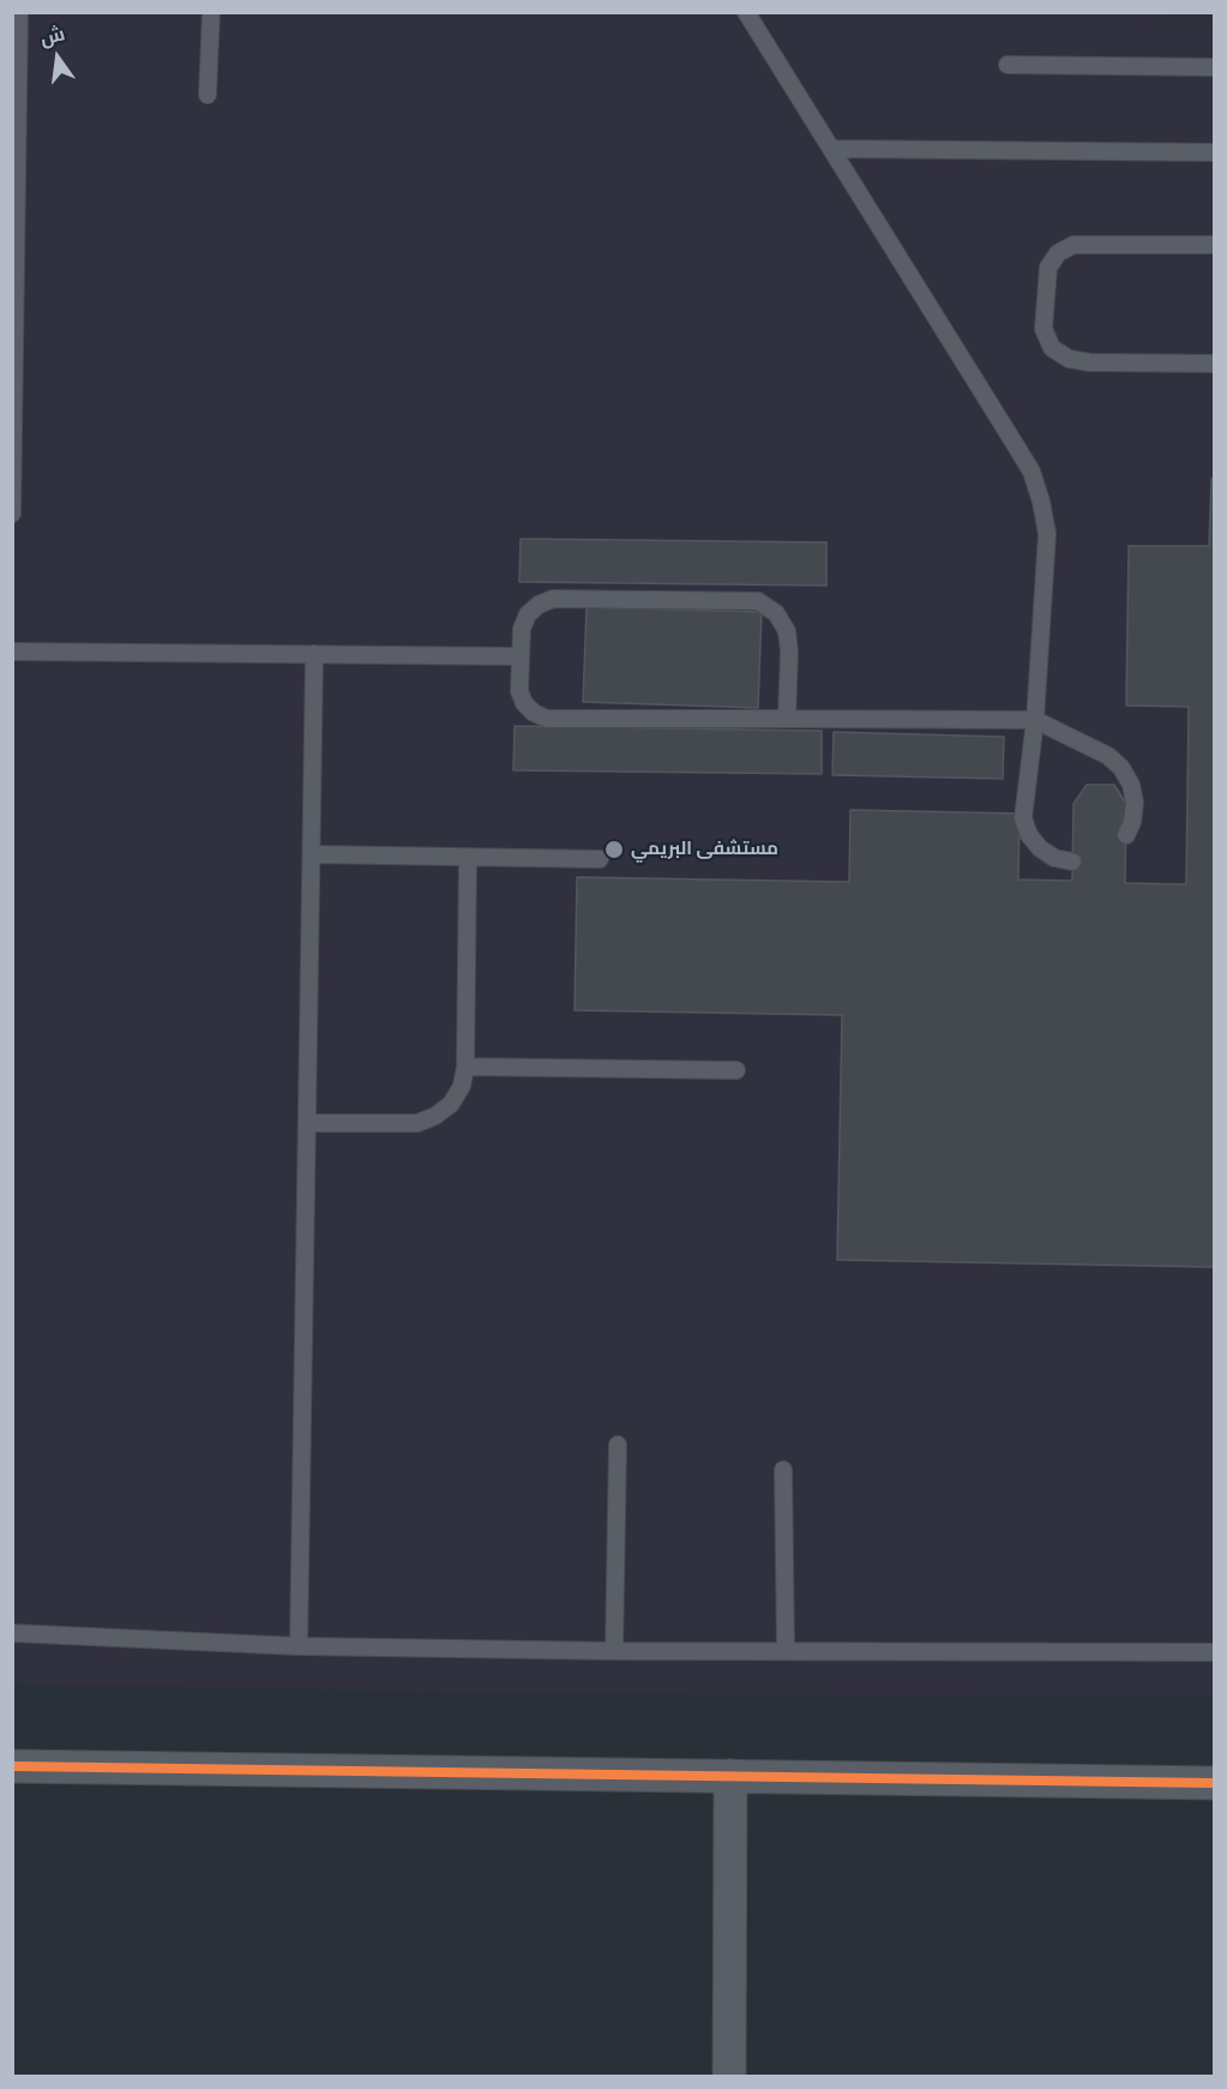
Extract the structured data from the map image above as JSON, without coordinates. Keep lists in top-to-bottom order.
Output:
{
  "places": ["مستشفى البريمي"],
  "north": "top"
}
